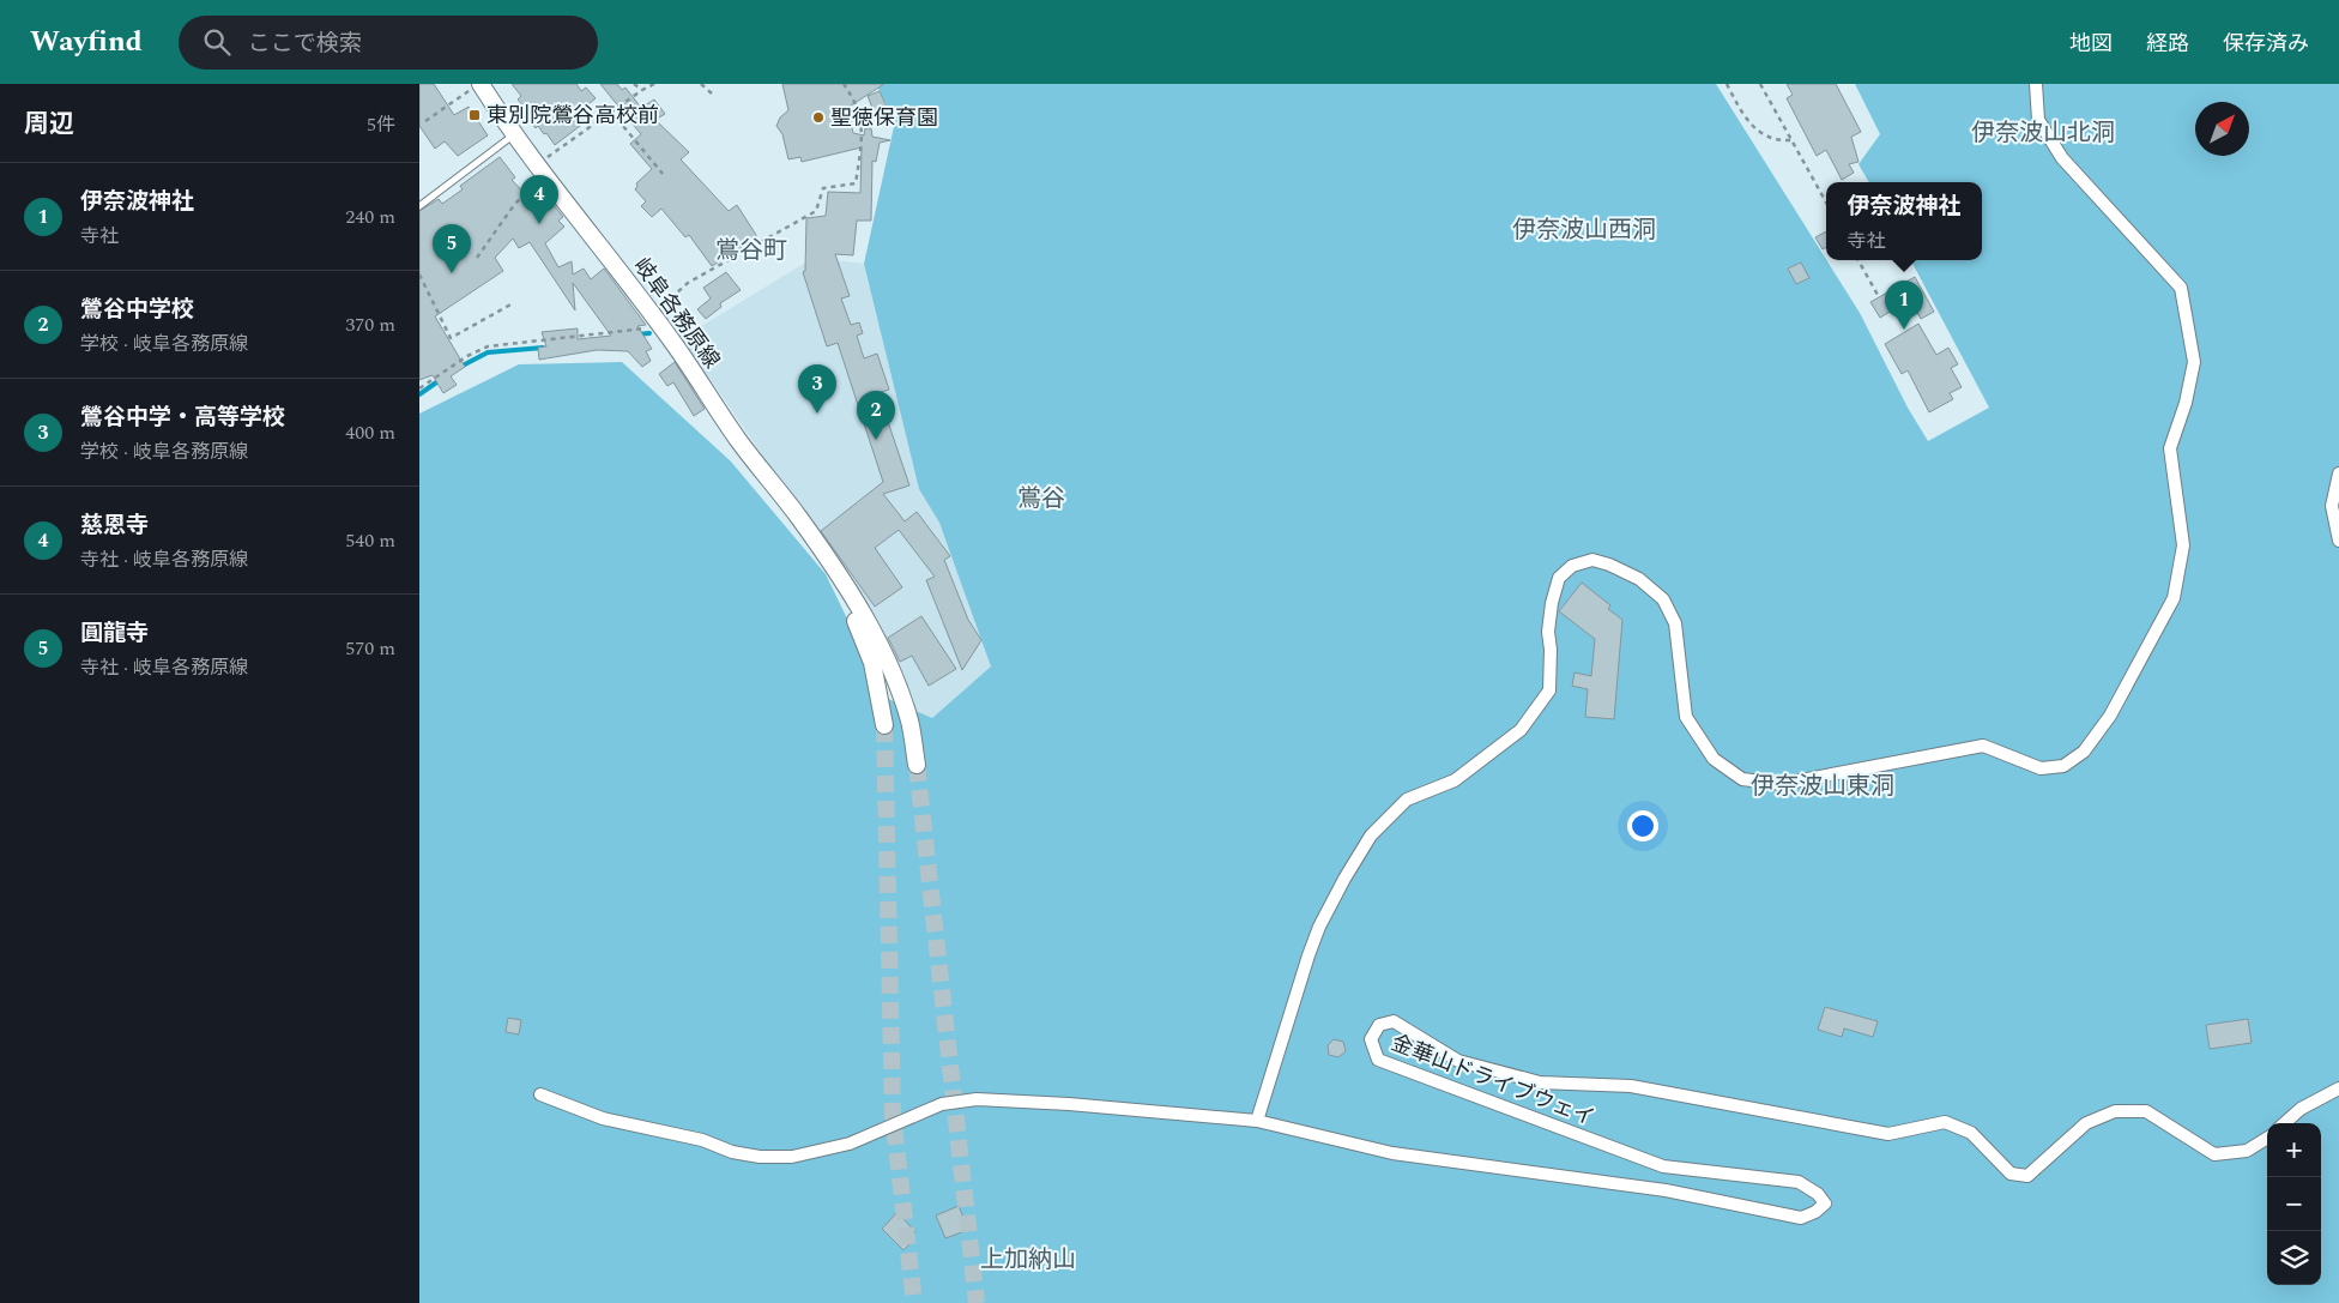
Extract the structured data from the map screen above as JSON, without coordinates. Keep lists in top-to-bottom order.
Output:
{
  "streets": {
    "main road": ["岐阜各務原線"],
    "street": ["金華山ドライブウェイ"]
  },
  "districts": [
    "伊奈波山北洞",
    "伊奈波山西洞",
    "鴬谷町",
    "鴬谷",
    "伊奈波山東洞",
    "上加納山"
  ],
  "places": {
    "transit": ["東別院鶯谷高校前"],
    "other": ["聖徳保育園"]
  },
  "north": "top right",
  "page": {
    "header": "Wayfind",
    "search": "ここで検索",
    "nav": ["地図", "経路", "保存済み"],
    "heading": ["周辺", "5件"],
    "list": [
      {
        "mark": "1",
        "name": "伊奈波神社",
        "note": "寺社",
        "value": "240 m"
      },
      {
        "mark": "2",
        "name": "鶯谷中学校",
        "note": "学校 · 岐阜各務原線",
        "value": "370 m"
      },
      {
        "mark": "3",
        "name": "鶯谷中学・高等学校",
        "note": "学校 · 岐阜各務原線",
        "value": "400 m"
      },
      {
        "mark": "4",
        "name": "慈恩寺",
        "note": "寺社 · 岐阜各務原線",
        "value": "540 m"
      },
      {
        "mark": "5",
        "name": "圓龍寺",
        "note": "寺社 · 岐阜各務原線",
        "value": "570 m"
      }
    ],
    "pins": [
      "4",
      "5",
      "1",
      "3",
      "2"
    ],
    "popup": ["伊奈波神社", "寺社"],
    "map_buttons": ["+", "−"]
  }
}
